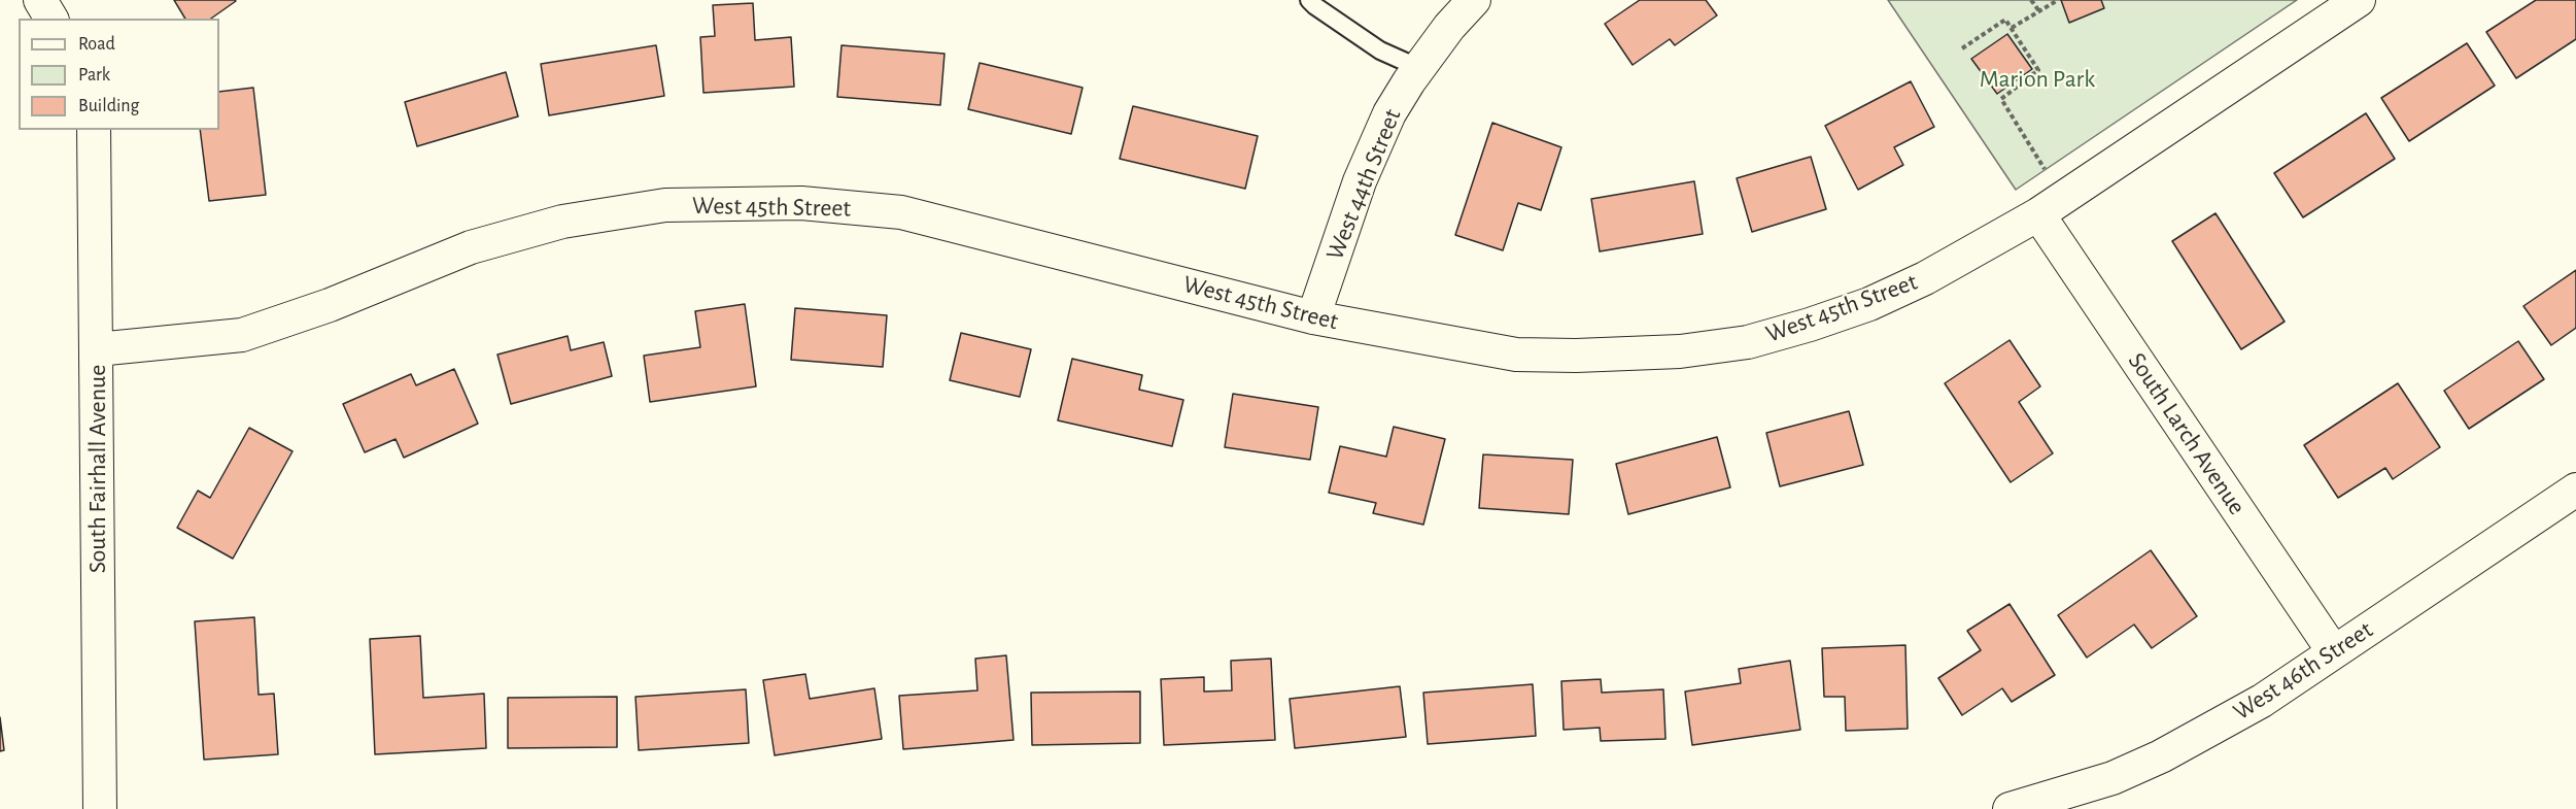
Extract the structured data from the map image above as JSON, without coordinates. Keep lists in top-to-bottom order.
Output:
{
  "streets": {
    "street": [
      "West 44th Street",
      "West 45th Street",
      "South Larch Avenue",
      "South Fairhall Avenue",
      "West 46th Street"
    ]
  },
  "crossings": [
    ["West 44th Street", "West 45th Street"],
    ["West 45th Street", "South Larch Avenue"],
    ["West 45th Street", "South Fairhall Avenue"],
    ["South Larch Avenue", "West 46th Street"]
  ],
  "parks": ["Marion Park"],
  "legend": ["Road", "Park", "Building"]
}
